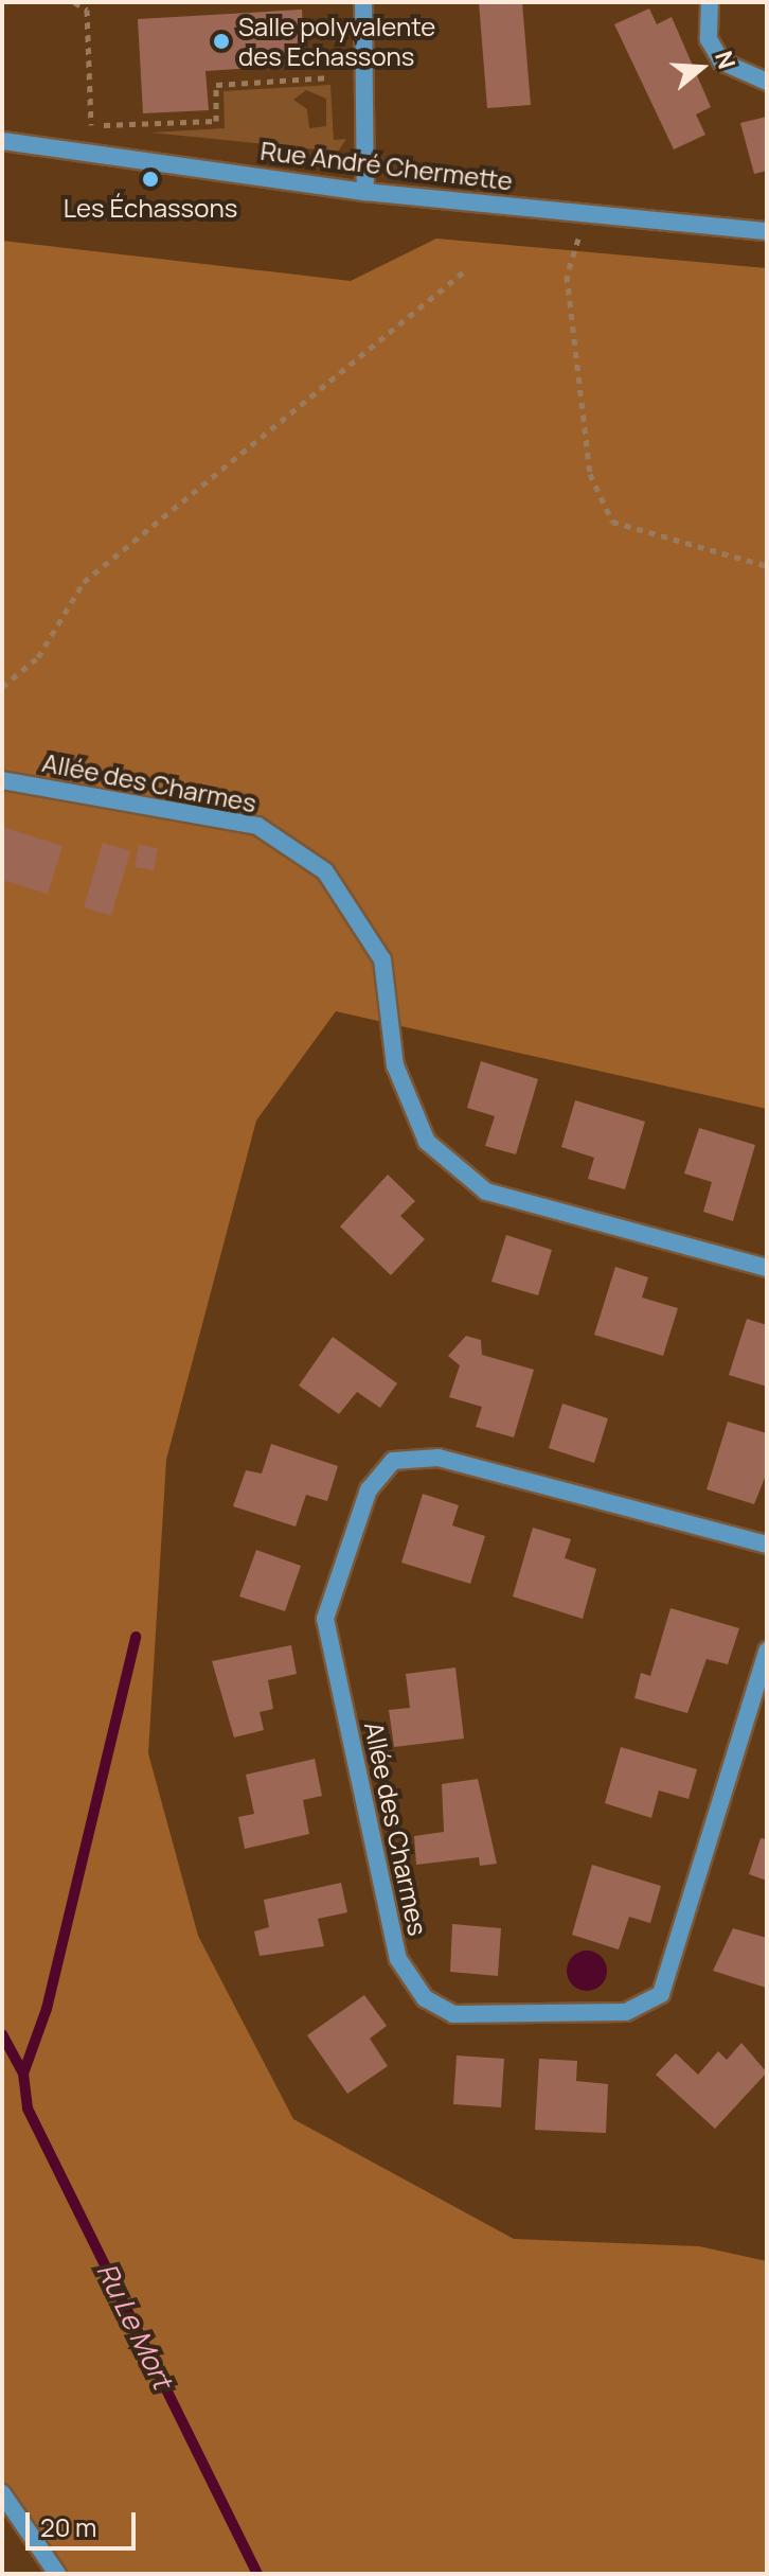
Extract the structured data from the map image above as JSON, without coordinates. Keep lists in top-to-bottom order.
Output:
{
  "streets": {
    "street": ["Rue André Chermette", "Allée des Charmes"]
  },
  "water": ["Ru Le Mort"],
  "places": ["Salle polyvalente des Echassons", "Les Échassons"],
  "scale_bar": "20 m",
  "north": "right"
}
